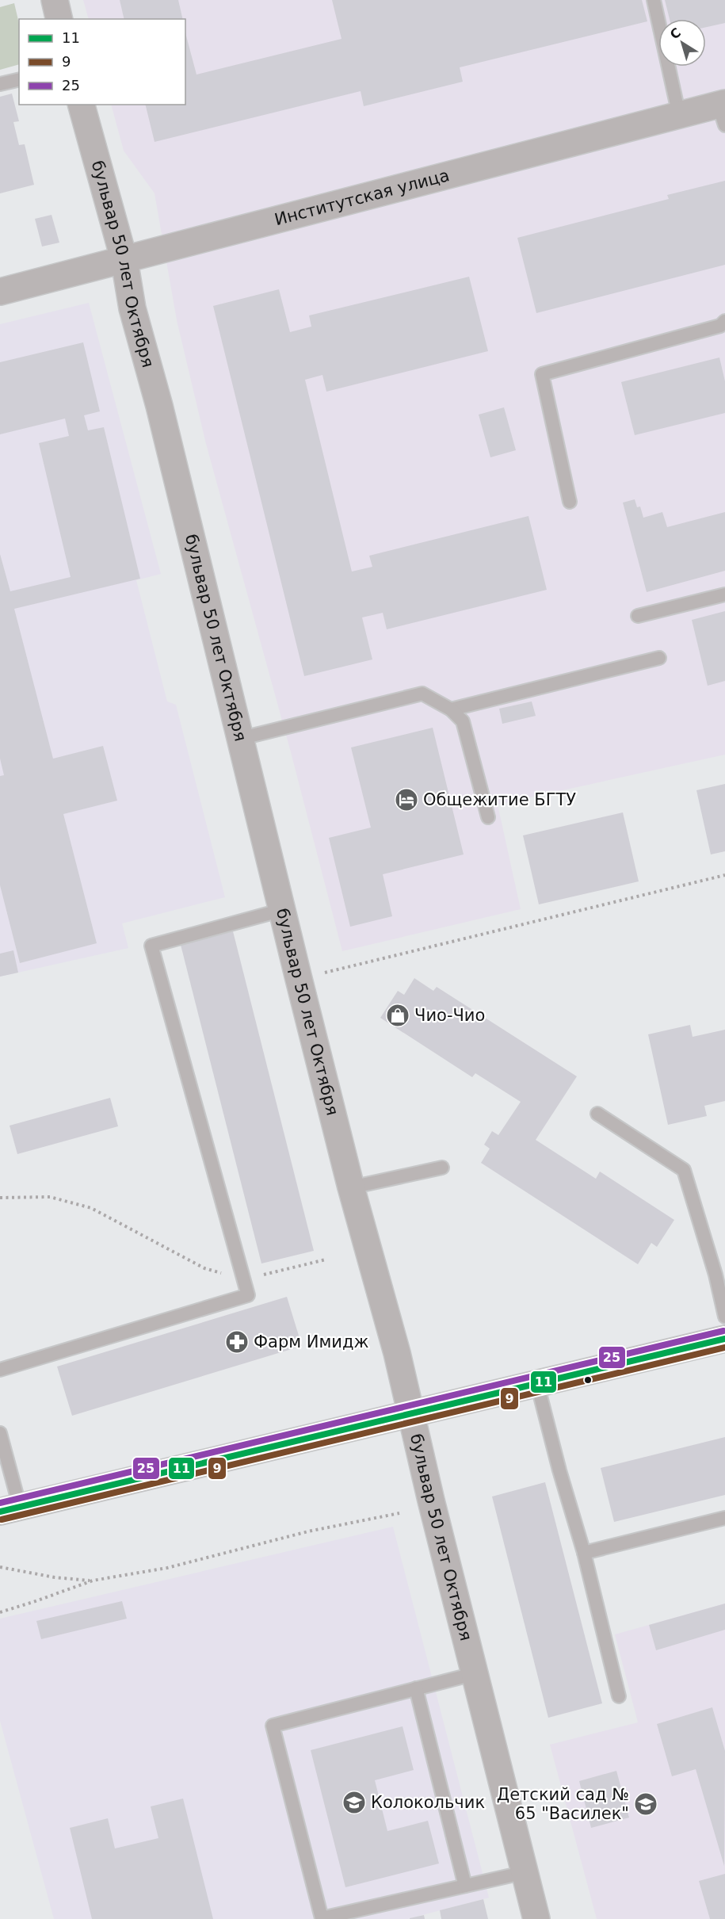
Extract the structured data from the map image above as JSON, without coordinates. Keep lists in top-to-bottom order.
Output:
{
  "streets": {
    "street": ["Институтская улица", "бульвар 50 лет Октября"]
  },
  "crossings": [
    ["Институтская улица", "бульвар 50 лет Октября"]
  ],
  "places": {
    "hotel": ["Общежитие БГТУ"],
    "shop": ["Чио-Чио"],
    "pharmacy": ["Фарм Имидж"],
    "school or university": ["Колокольчик", "Детский сад № 65 \"Василек\""]
  },
  "lines": ["transit line 25", "transit line 11", "transit line 9"],
  "legend": ["11", "9", "25"],
  "north": "top left"
}
